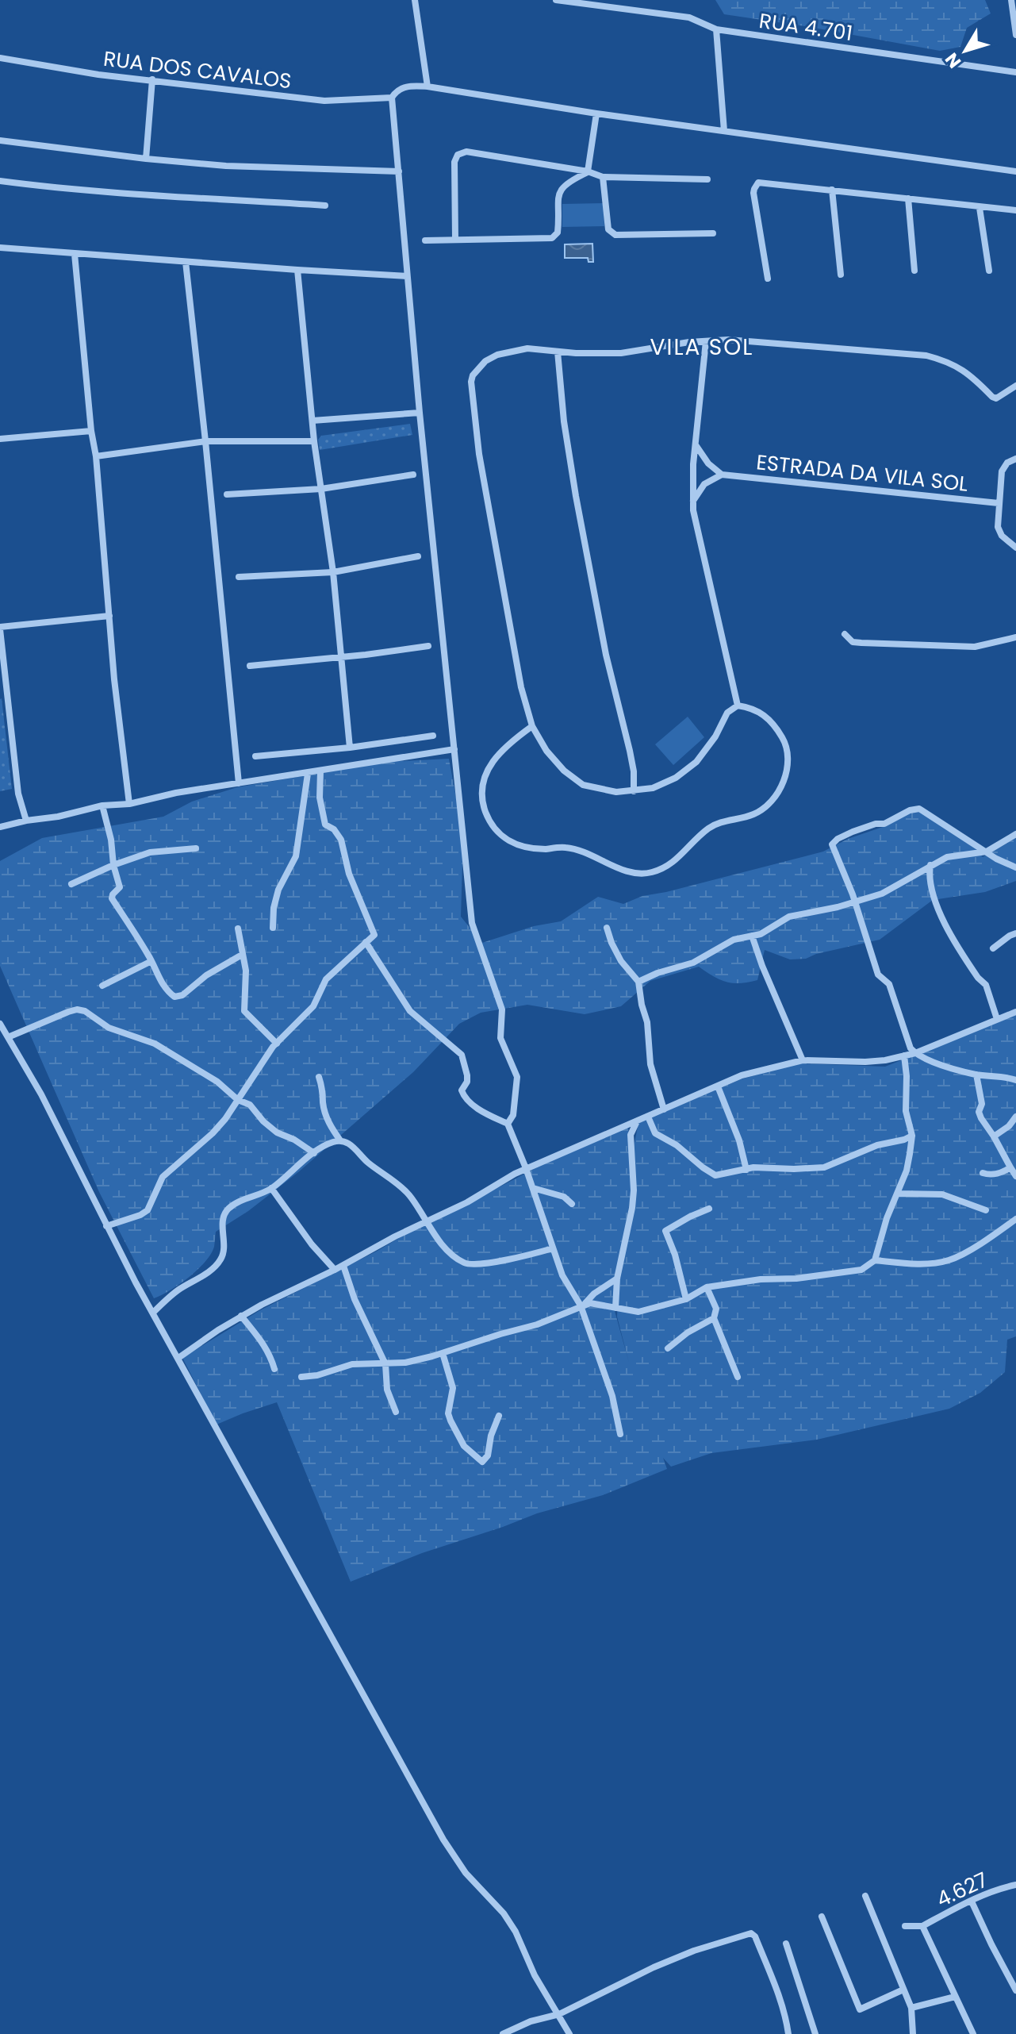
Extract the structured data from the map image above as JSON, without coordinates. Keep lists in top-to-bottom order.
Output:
{
  "streets": {
    "street": [
      "RUA 4.701",
      "RUA DOS CAVALOS",
      "ESTRADA DA VILA SOL",
      "4.627"
    ]
  },
  "districts": ["VILA SOL"],
  "north": "bottom left"
}
